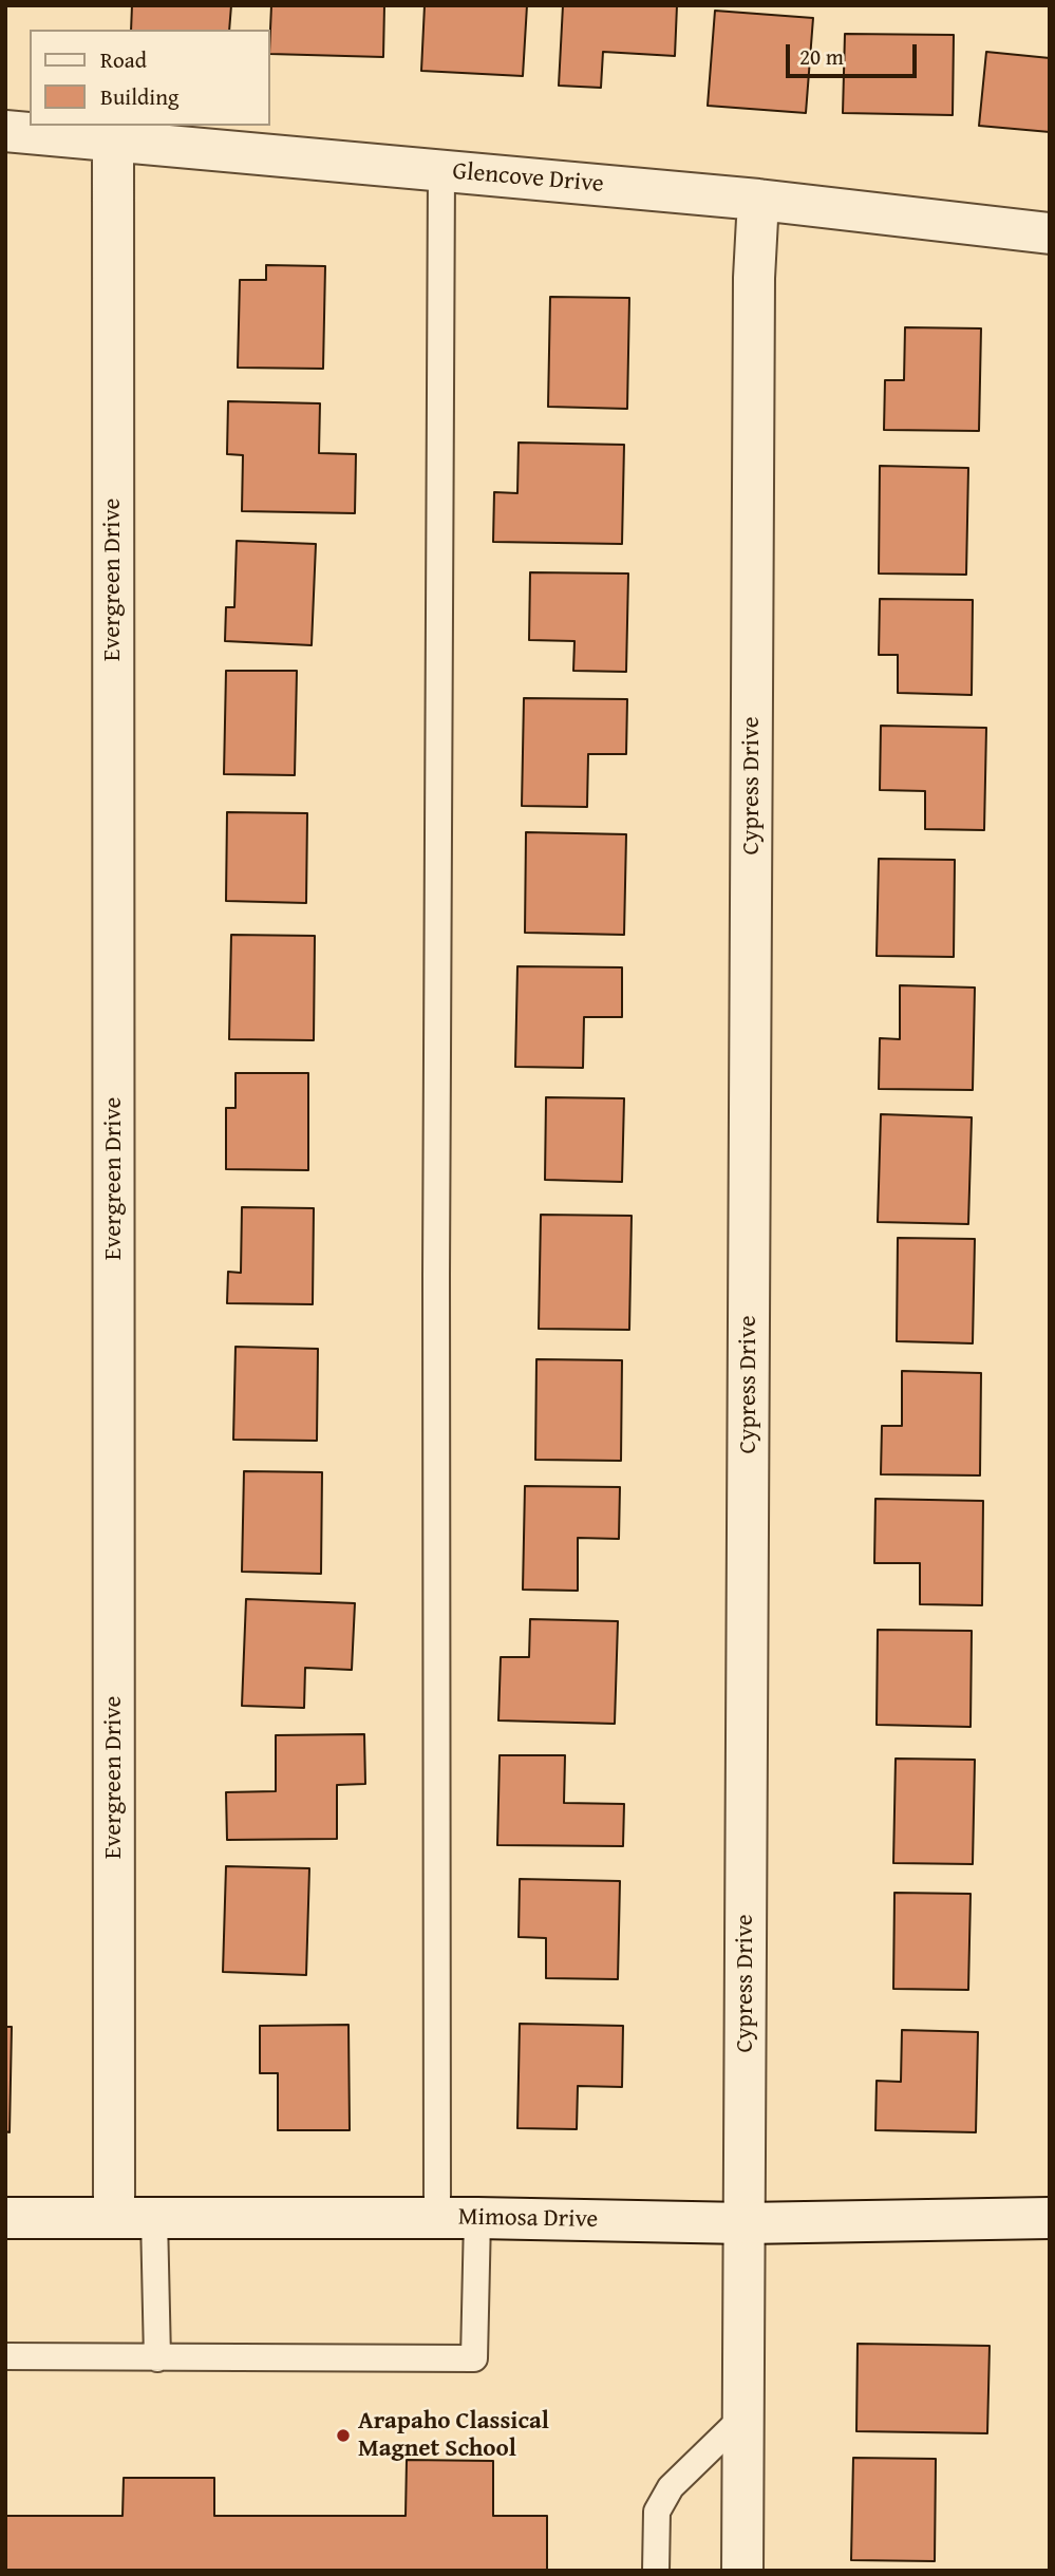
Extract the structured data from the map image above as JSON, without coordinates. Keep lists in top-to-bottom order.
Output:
{
  "streets": {
    "street": [
      "Glencove Drive",
      "Evergreen Drive",
      "Cypress Drive",
      "Mimosa Drive"
    ]
  },
  "crossings": [
    ["Glencove Drive", "Evergreen Drive"],
    ["Glencove Drive", "Cypress Drive"],
    ["Evergreen Drive", "Mimosa Drive"],
    ["Cypress Drive", "Mimosa Drive"]
  ],
  "places": ["Arapaho Classical Magnet School"],
  "legend": ["Road", "Building"],
  "scale_bar": "20 m"
}
